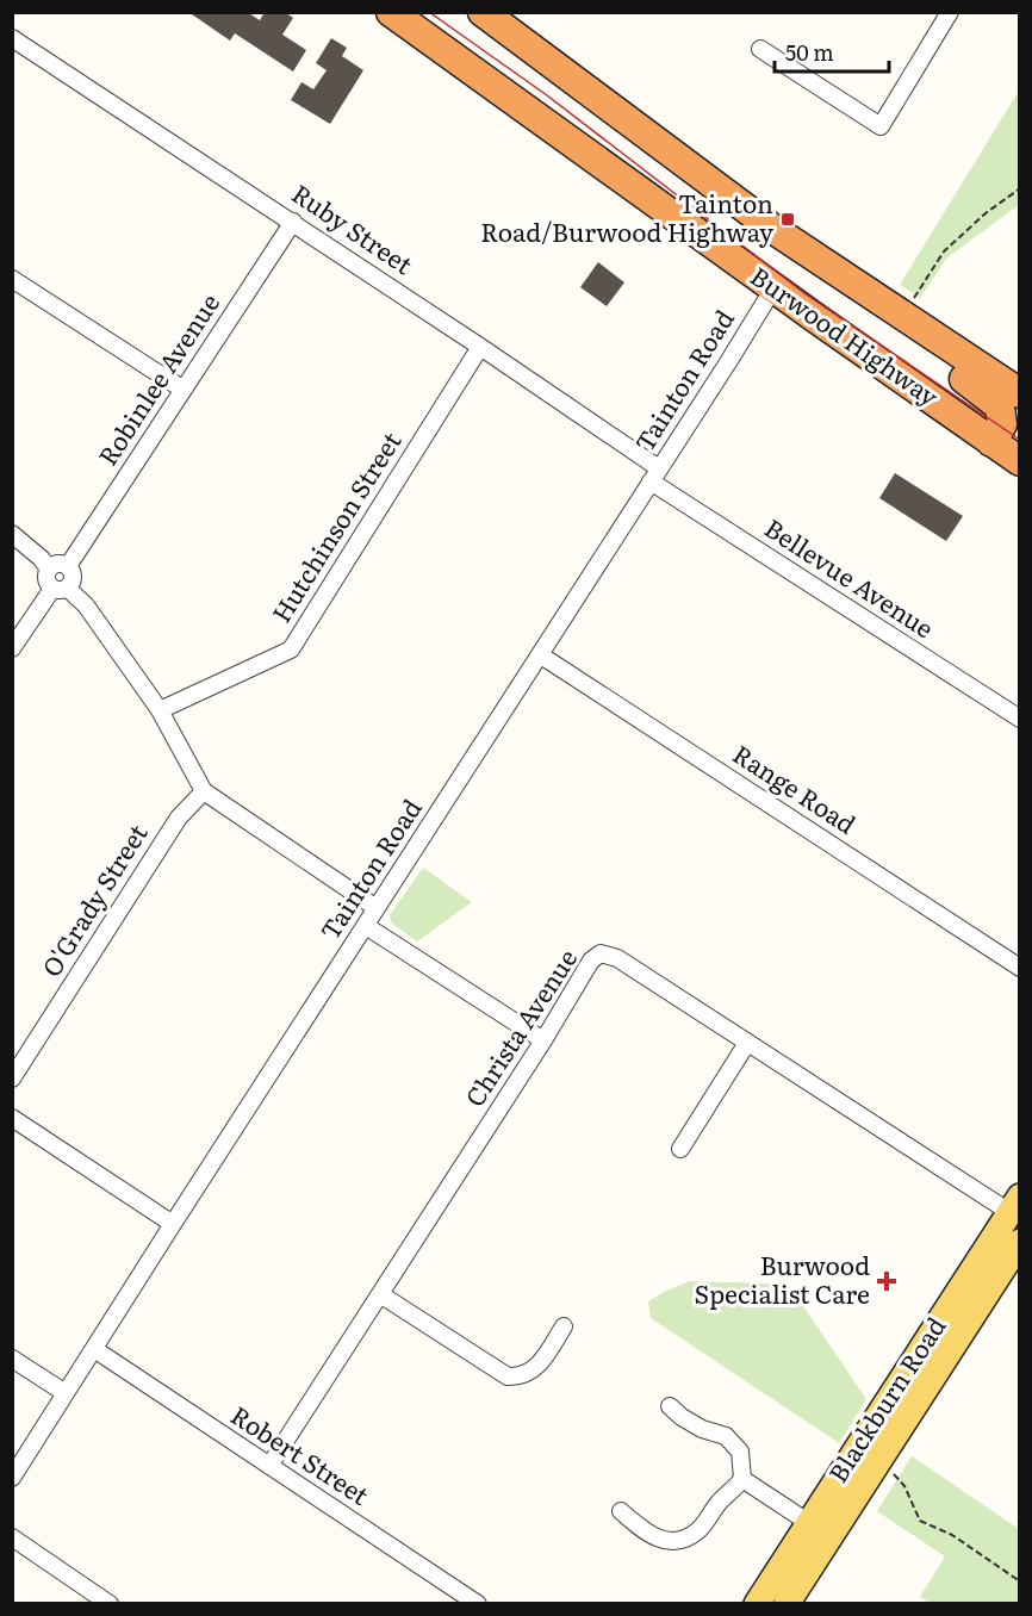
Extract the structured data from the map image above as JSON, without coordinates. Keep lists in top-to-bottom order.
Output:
{
  "streets": {
    "highway": ["Burwood Highway"],
    "main road": ["Blackburn Road"],
    "street": [
      "Ruby Street",
      "Robinlee Avenue",
      "Tainton Road",
      "Hutchinson Street",
      "Bellevue Avenue",
      "Range Road",
      "O'Grady Street",
      "Christa Avenue",
      "Robert Street"
    ]
  },
  "crossings": [
    ["Ruby Street", "Robinlee Avenue"],
    ["Ruby Street", "Tainton Road"],
    ["Ruby Street", "Hutchinson Street"],
    ["Ruby Street", "Bellevue Avenue"],
    ["Burwood Highway", "Tainton Road"],
    ["Tainton Road", "Bellevue Avenue"],
    ["Tainton Road", "Range Road"],
    ["Tainton Road", "Robert Street"],
    ["Christa Avenue", "Blackburn Road"],
    ["Christa Avenue", "Robert Street"]
  ],
  "places": {
    "transit": ["Tainton Road/Burwood Highway"],
    "health": ["Burwood Specialist Care"]
  },
  "scale_bar": "50 m"
}
